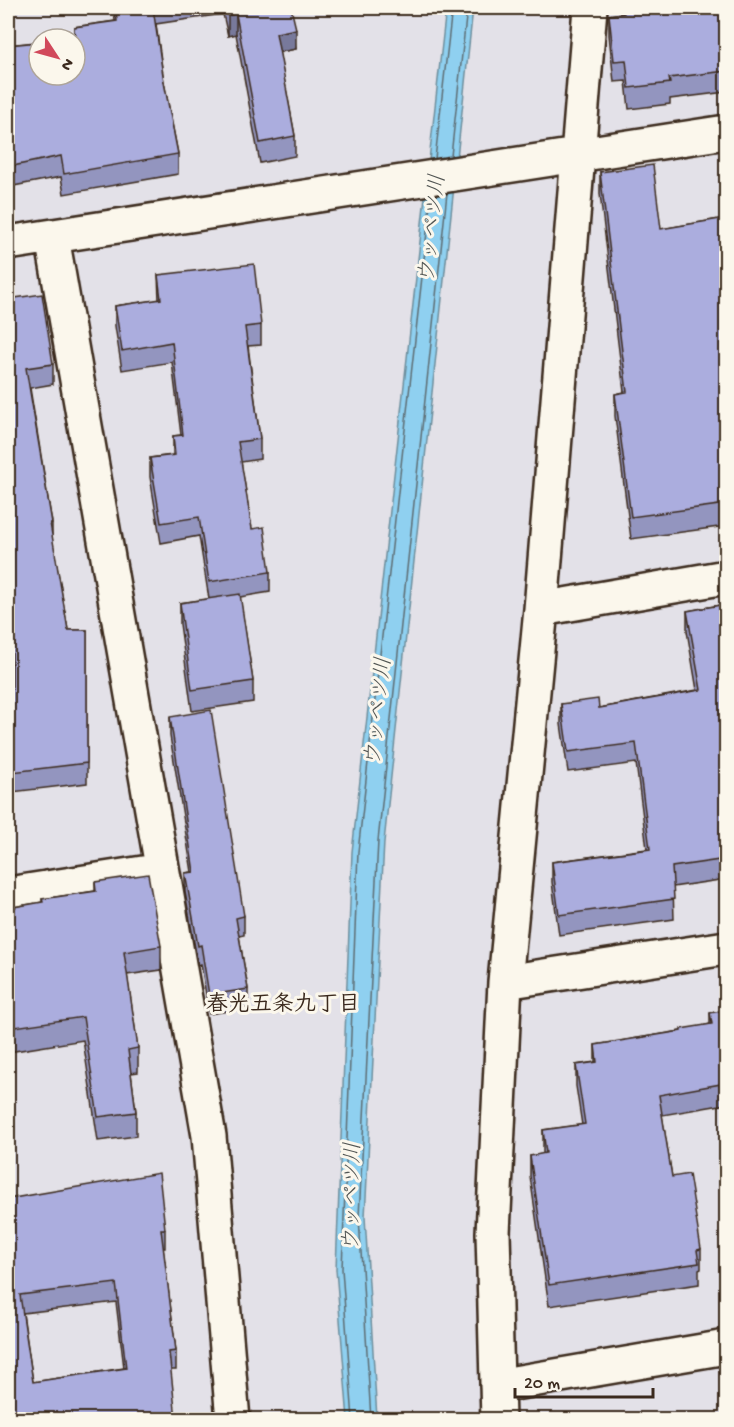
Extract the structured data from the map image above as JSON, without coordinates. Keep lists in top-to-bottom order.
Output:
{
  "districts": ["春光五条九丁目"],
  "water": ["ウッペツ川"],
  "scale_bar": "20 m",
  "north": "bottom right"
}
